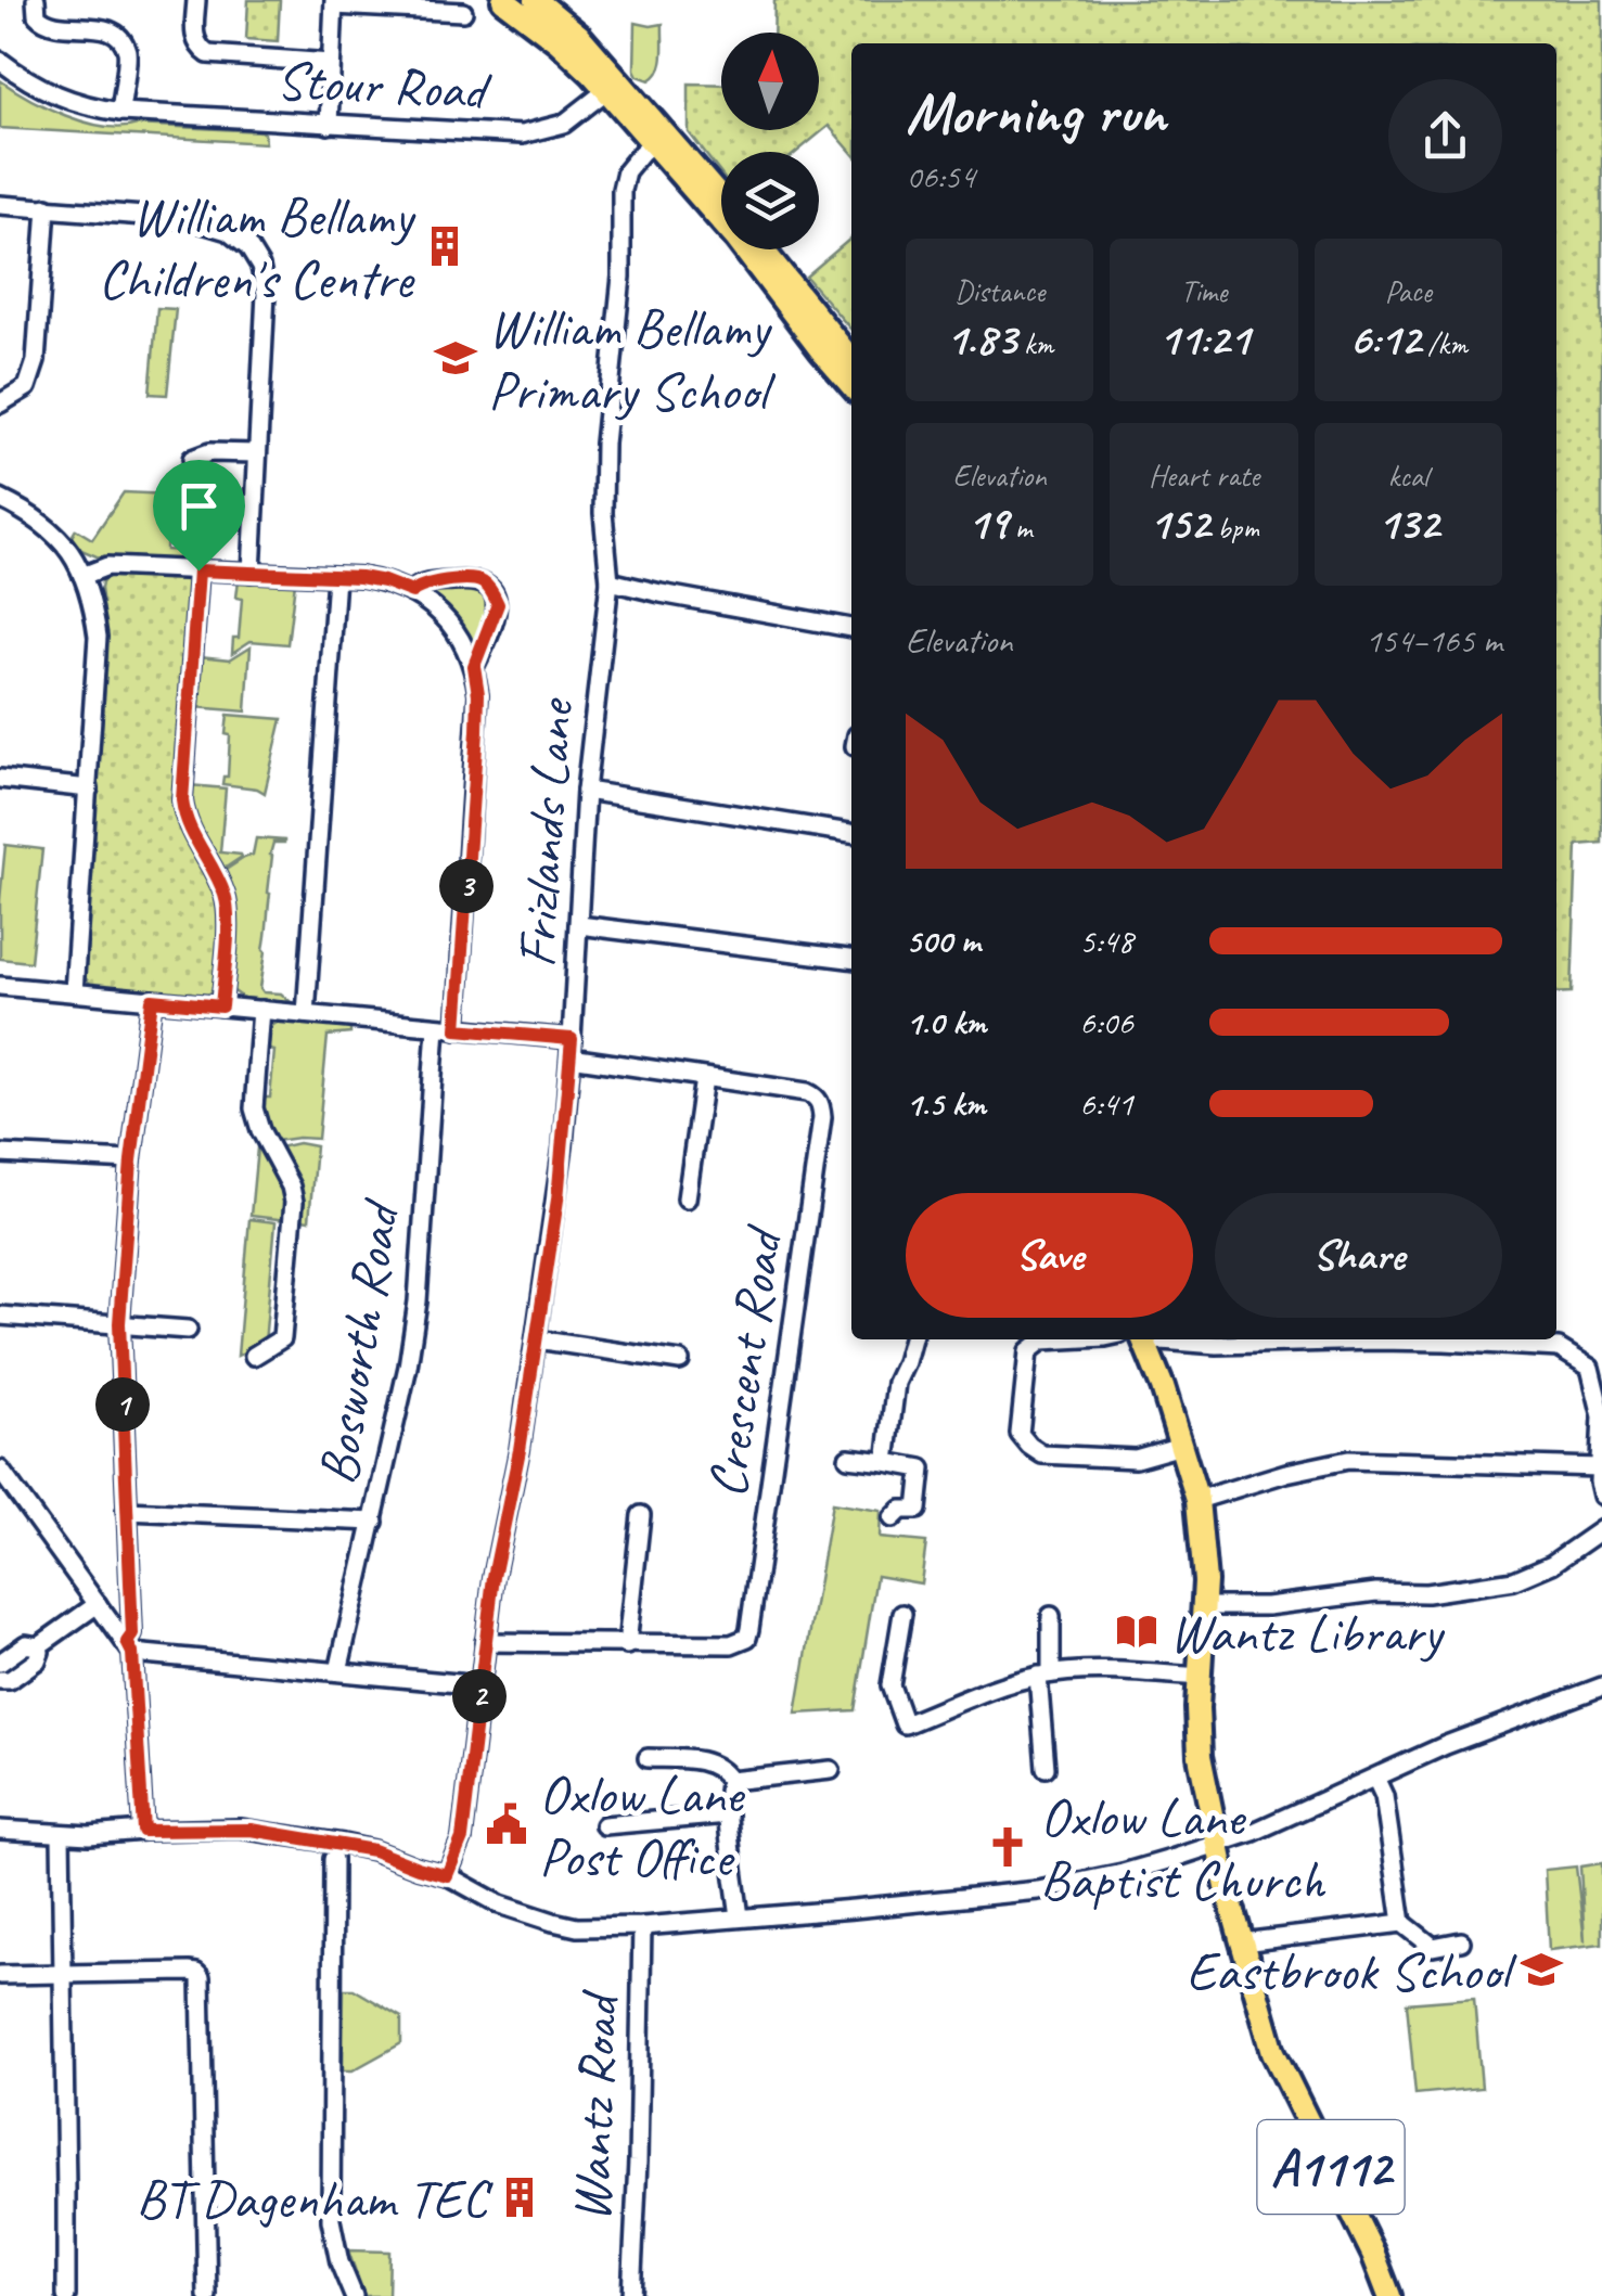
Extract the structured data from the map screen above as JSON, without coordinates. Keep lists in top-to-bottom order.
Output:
{
  "streets": {
    "main road": ["A1112"],
    "street": [
      "Stour Road",
      "Frizlands Lane",
      "Bosworth Road",
      "Crescent Road",
      "Wantz Road"
    ]
  },
  "crossings": [
    ["Frizlands Lane", "Crescent Road"],
    ["Bosworth Road", "Crescent Road"]
  ],
  "places": {
    "building": ["William Bellamy Children's Centre", "BT Dagenham TEC"],
    "school or university": ["William Bellamy Primary School", "Eastbrook School"],
    "library": ["Wantz Library"],
    "public building": ["Oxlow Lane Post Office"],
    "church": ["Oxlow Lane Baptist Church"]
  },
  "north": "top",
  "page": {
    "heading": ["Morning run", "06:54"],
    "stats": [
      ["Distance", "1.83 km"],
      ["Time", "11:21"],
      ["Pace", "6:12 /km"],
      ["Elevation", "19 m"],
      ["Heart rate", "152 bpm"],
      ["kcal", "132"]
    ],
    "chart": ["Elevation", "154–165 m"],
    "pins": ["3", "1", "2"],
    "list": [
      {
        "name": "500 m",
        "note": "5:48"
      },
      {
        "name": "1.0 km",
        "note": "6:06"
      },
      {
        "name": "1.5 km",
        "note": "6:41"
      }
    ],
    "buttons": ["Save", "Share"]
  }
}
